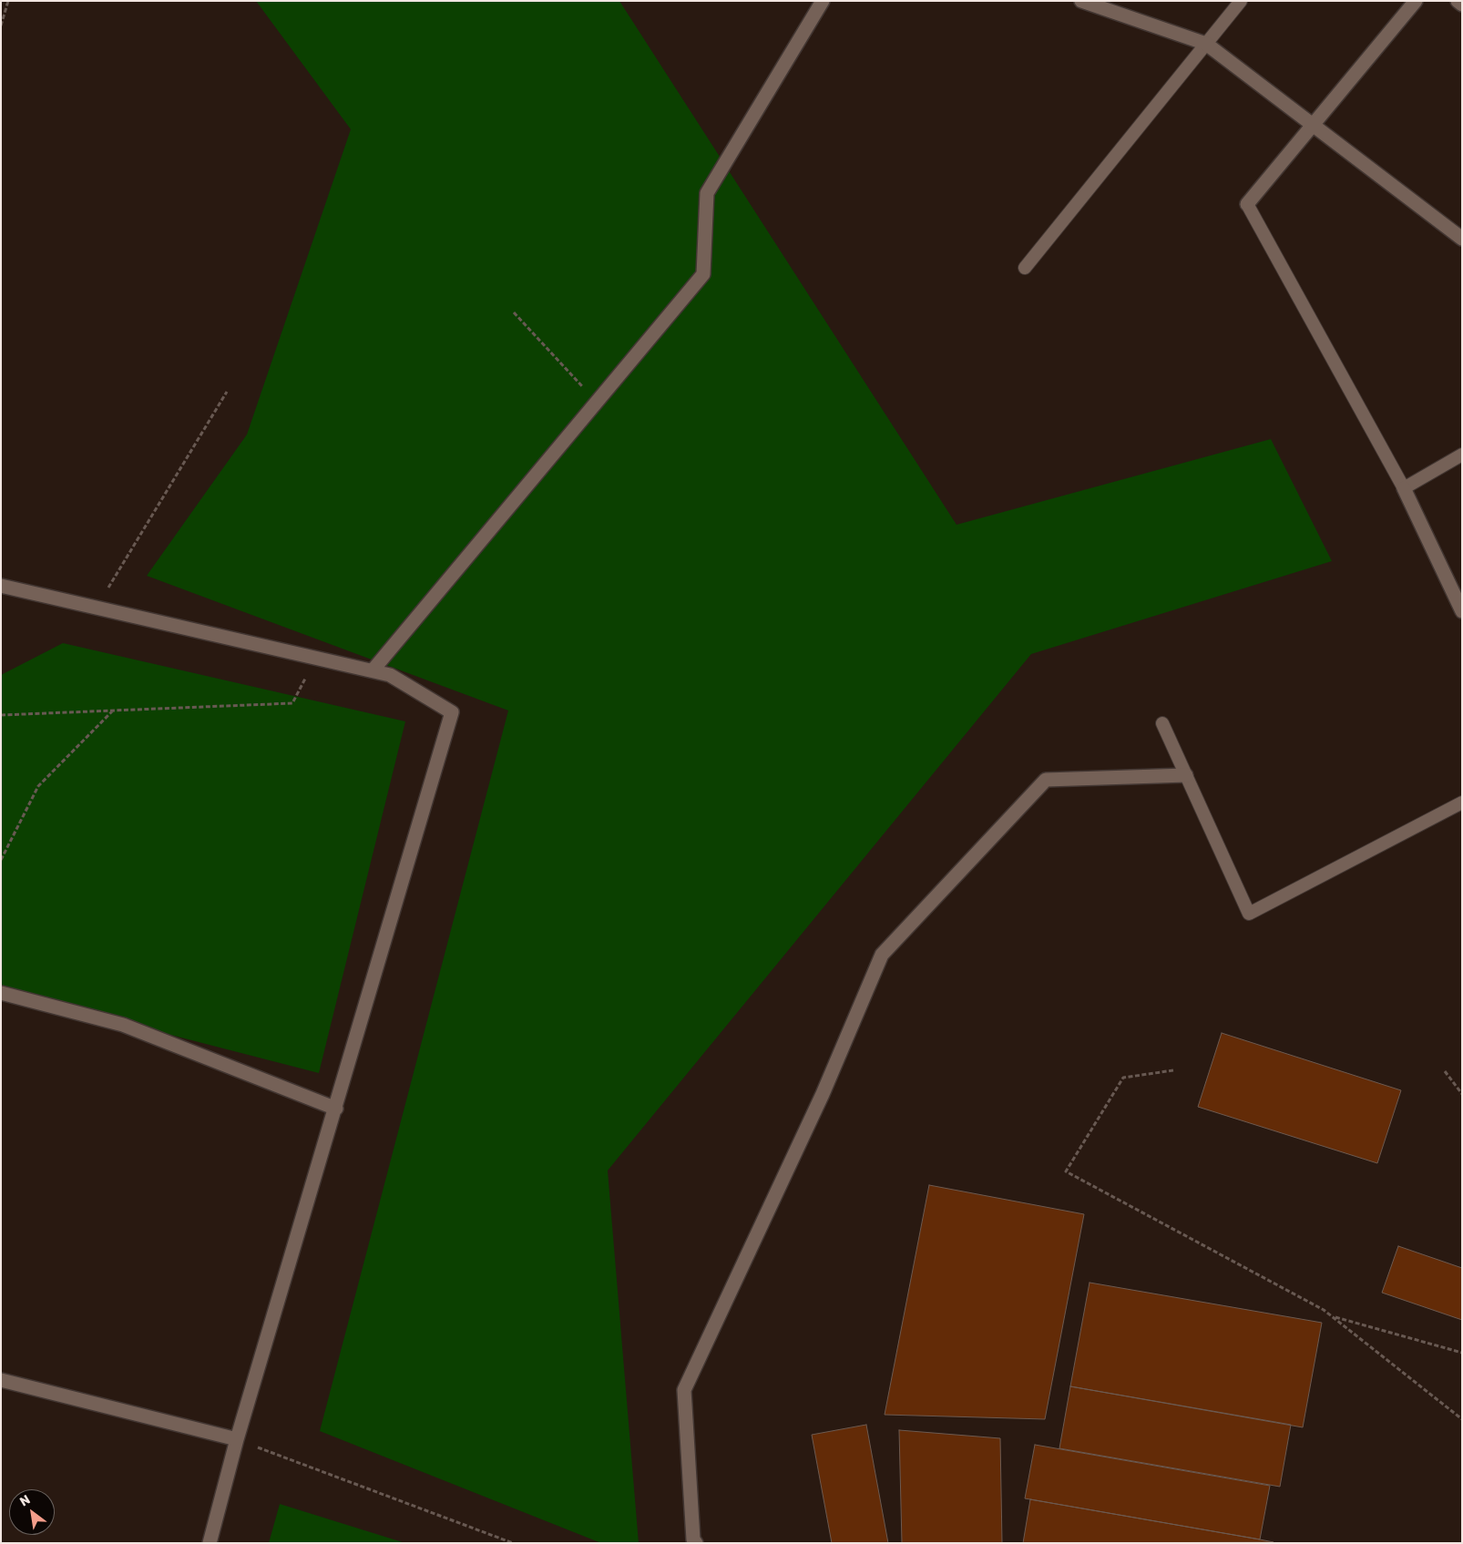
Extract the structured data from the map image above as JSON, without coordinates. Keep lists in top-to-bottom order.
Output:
{
  "north": "top left"
}
